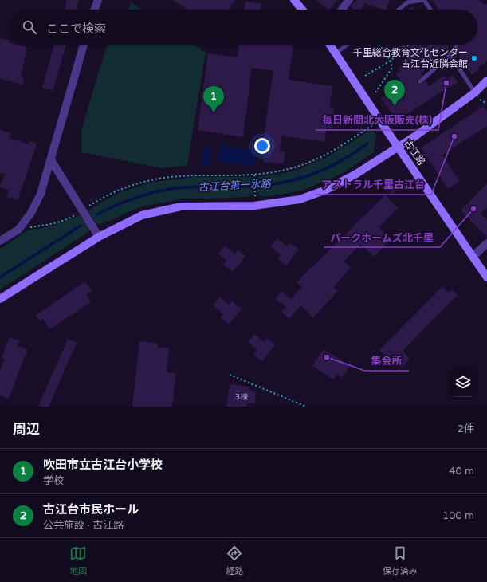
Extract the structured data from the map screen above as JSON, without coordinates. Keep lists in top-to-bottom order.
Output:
{
  "streets": {
    "street": ["古江路"]
  },
  "water": ["古江台第一水路"],
  "places": [
    "千里総合教育文化センター 古江台近隣会館",
    "毎日新聞北大阪販売(株)",
    "アストラル千里古江台",
    "パークホームズ北千里",
    "集会所"
  ],
  "house_numbers": ["3棟"],
  "page": {
    "search": "ここで検索",
    "pins": ["2", "1"],
    "heading": ["周辺", "2件"],
    "list": [
      {
        "mark": "1",
        "name": "吹田市立古江台小学校",
        "note": "学校",
        "value": "40 m"
      },
      {
        "mark": "2",
        "name": "古江台市民ホール",
        "note": "公共施設 · 古江路",
        "value": "100 m"
      }
    ],
    "nav": ["地図", "経路", "保存済み"]
  }
}
